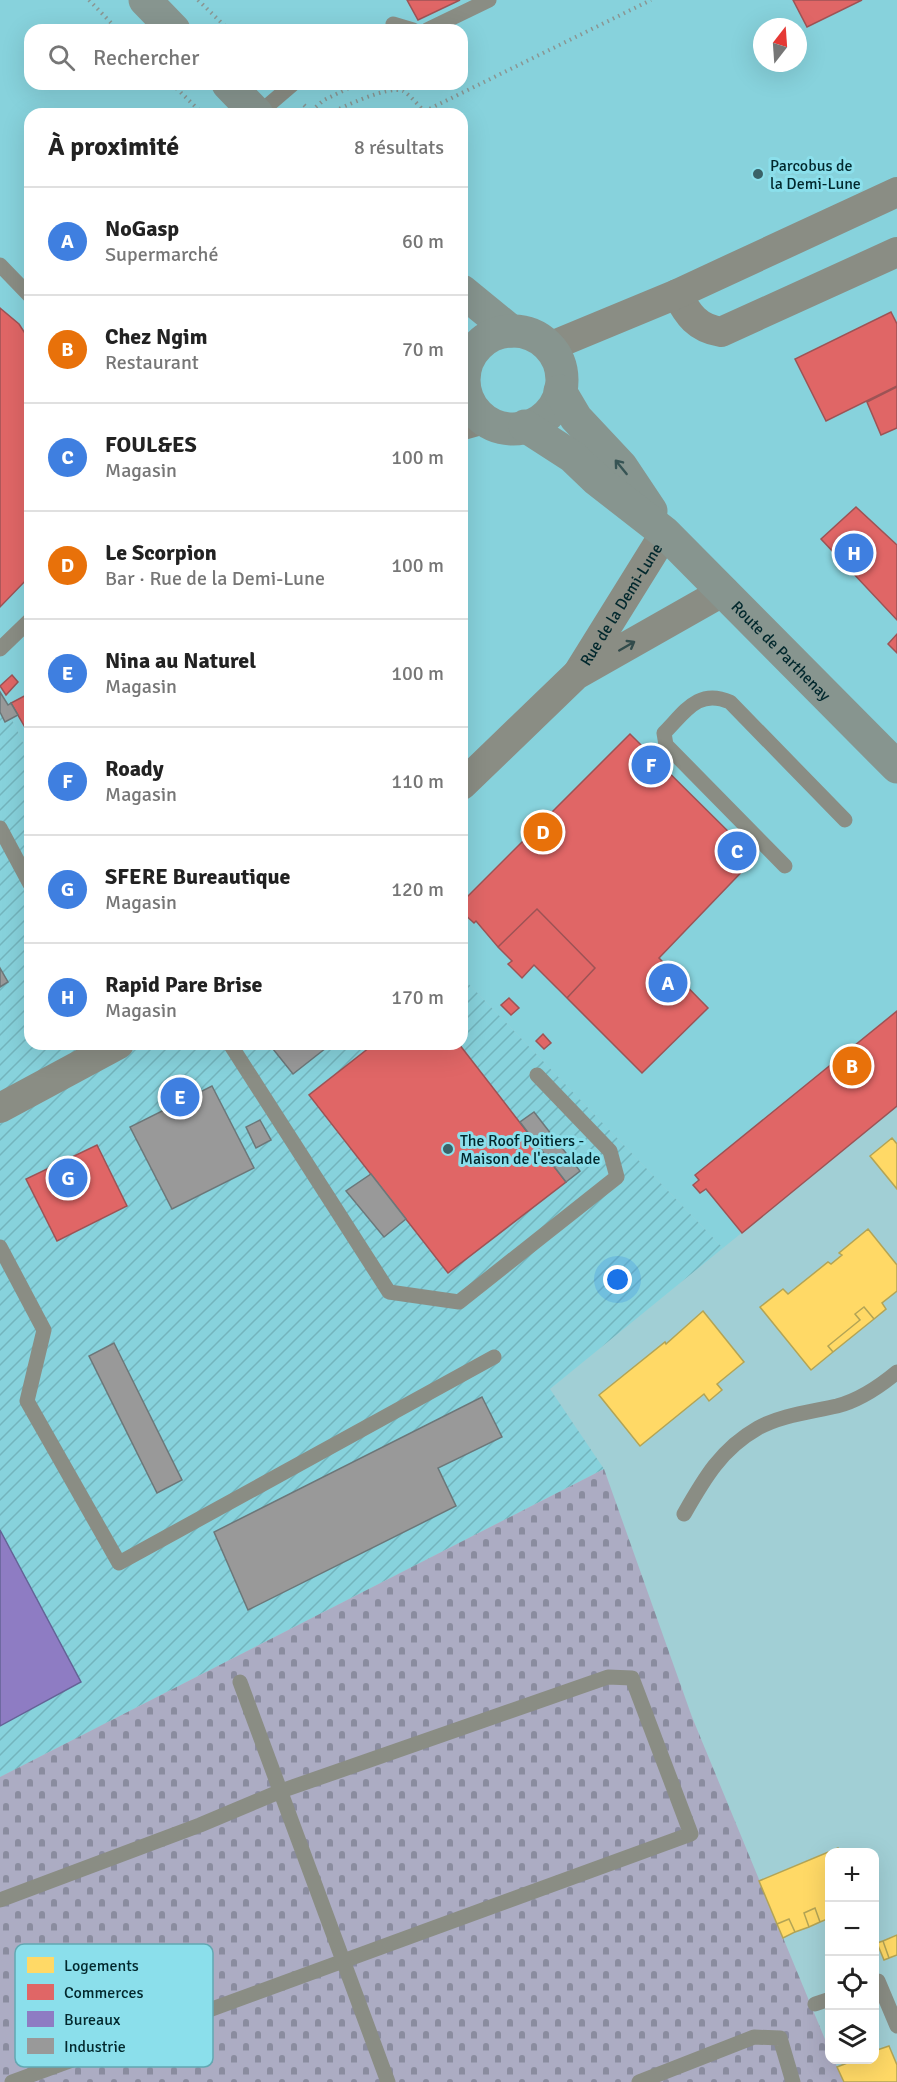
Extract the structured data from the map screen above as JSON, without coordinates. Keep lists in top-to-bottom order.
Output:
{
  "streets": {
    "main road": ["Route de Parthenay"],
    "street": ["Rue de la Demi-Lune"]
  },
  "crossings": [
    ["Rue de la Demi-Lune", "Route de Parthenay"]
  ],
  "places": ["Parcobus de la Demi-Lune", "The Roof Poitiers - Maison de l'escalade"],
  "legend": [
    "Logements",
    "Commerces",
    "Bureaux",
    "Industrie"
  ],
  "north": "top",
  "page": {
    "search": "Rechercher",
    "heading": ["À proximité", "8 résultats"],
    "list": [
      {
        "mark": "A",
        "name": "NoGasp",
        "note": "Supermarché",
        "value": "60 m"
      },
      {
        "mark": "B",
        "name": "Chez Ngim",
        "note": "Restaurant",
        "value": "70 m"
      },
      {
        "mark": "C",
        "name": "FOUL&ES",
        "note": "Magasin",
        "value": "100 m"
      },
      {
        "mark": "D",
        "name": "Le Scorpion",
        "note": "Bar · Rue de la Demi-Lune",
        "value": "100 m"
      },
      {
        "mark": "E",
        "name": "Nina au Naturel",
        "note": "Magasin",
        "value": "100 m"
      },
      {
        "mark": "F",
        "name": "Roady",
        "note": "Magasin",
        "value": "110 m"
      },
      {
        "mark": "G",
        "name": "SFERE Bureautique",
        "note": "Magasin",
        "value": "120 m"
      },
      {
        "mark": "H",
        "name": "Rapid Pare Brise",
        "note": "Magasin",
        "value": "170 m"
      }
    ],
    "pins": [
      "H",
      "F",
      "D",
      "C",
      "A",
      "B",
      "E",
      "G"
    ],
    "map_buttons": ["+", "−"]
  }
}
